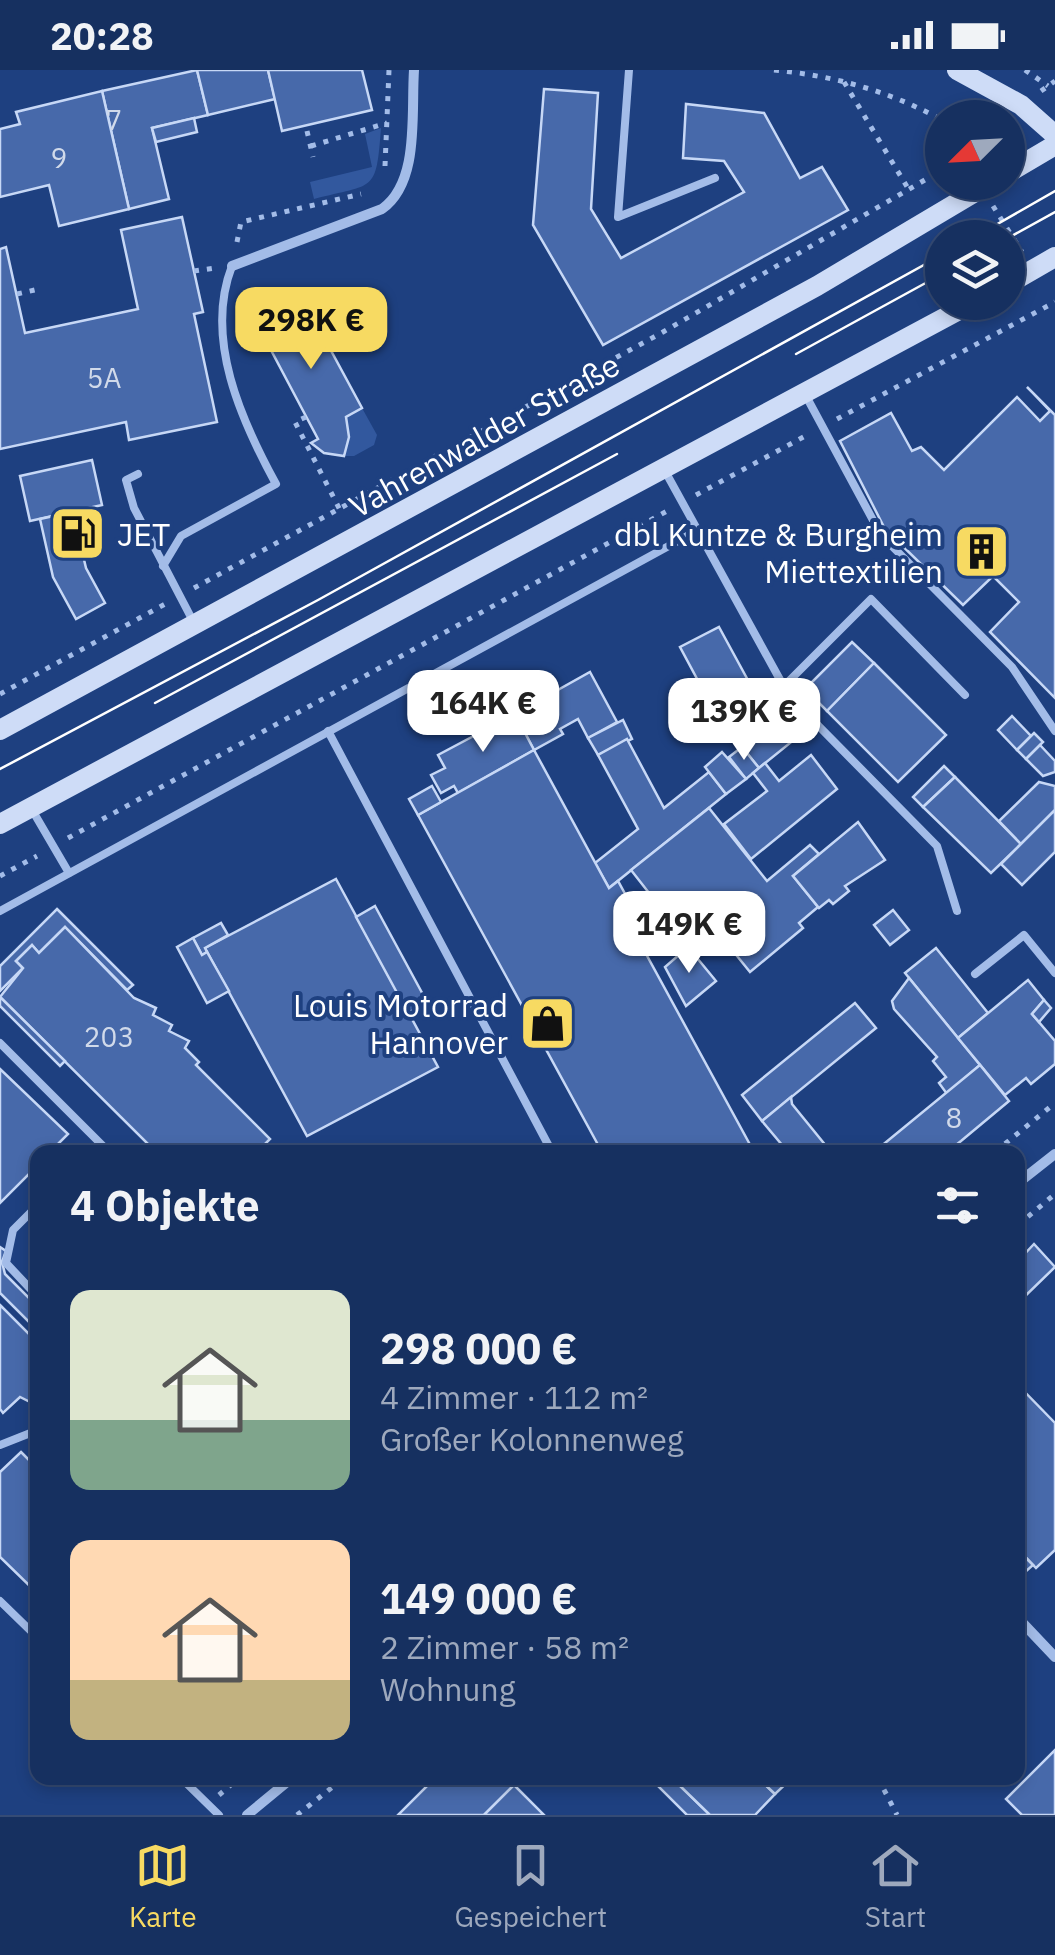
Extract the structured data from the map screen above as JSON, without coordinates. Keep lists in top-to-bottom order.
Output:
{
  "streets": {
    "main road": ["Vahrenwalder Straße"]
  },
  "places": {
    "fuel station": ["JET"],
    "building": ["dbl Kuntze & Burgheim Miettextilien"],
    "shop": ["Louis Motorrad Hannover"]
  },
  "house_numbers": [
    "7",
    "9",
    "5A",
    "203",
    "8"
  ],
  "north": "bottom left",
  "page": {
    "status": "20:28",
    "price": [
      "298K €",
      "164K €",
      "139K €",
      "149K €"
    ],
    "heading": "4 Objekte",
    "list": [
      {
        "name": "298 000 €",
        "note": "4 Zimmer · 112 m² · Großer Kolonnenweg"
      },
      {
        "name": "149 000 €",
        "note": "2 Zimmer · 58 m² · Wohnung"
      }
    ],
    "tabs": ["Karte", "Gespeichert", "Start"]
  }
}
